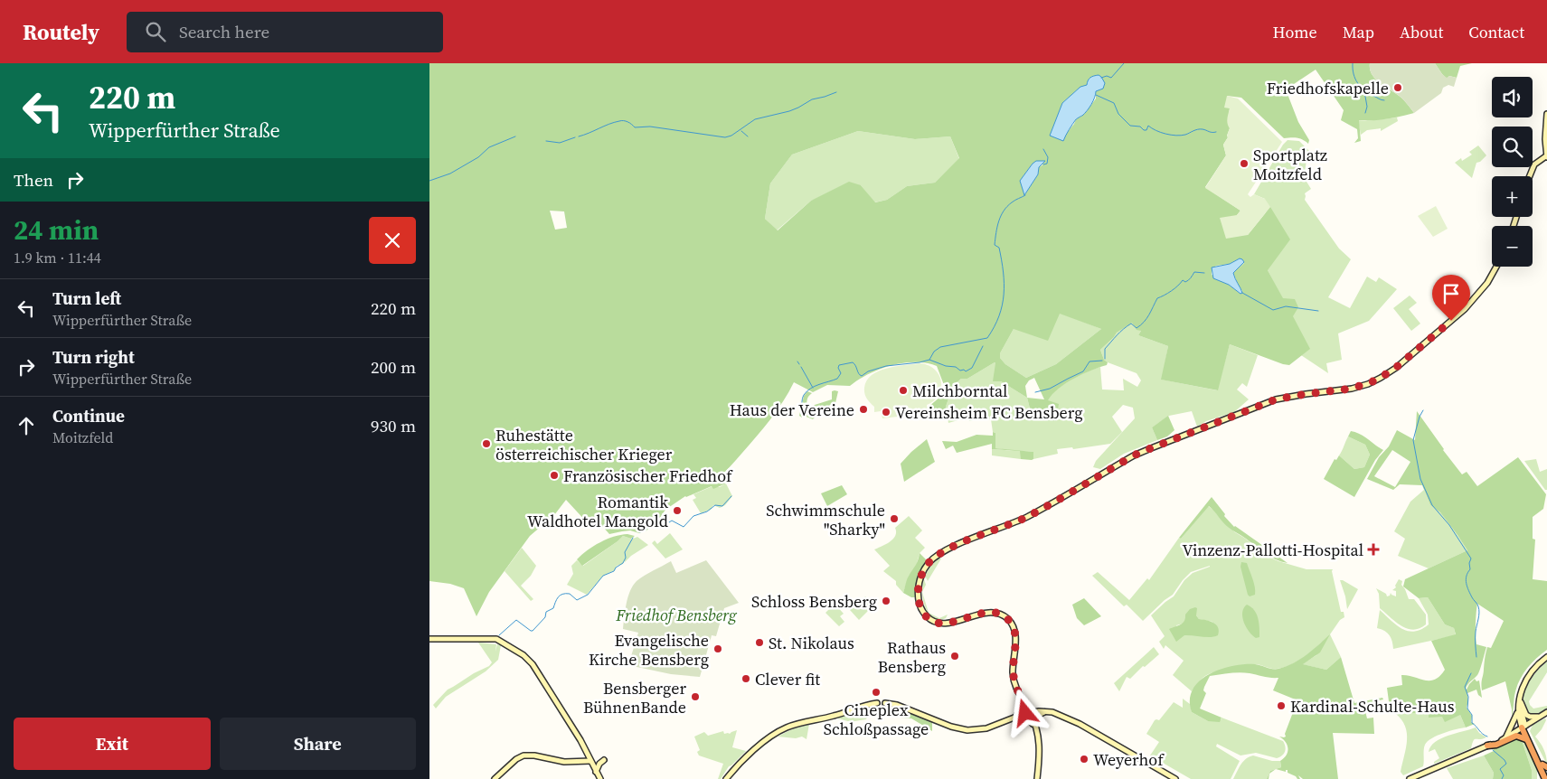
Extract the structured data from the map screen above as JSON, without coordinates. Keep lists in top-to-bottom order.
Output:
{
  "parks": ["Friedhof Bensberg"],
  "places": {
    "other": [
      "Friedhofskapelle",
      "Sportplatz Moitzfeld",
      "Milchborntal",
      "Haus der Vereine",
      "Vereinsheim FC Bensberg",
      "Ruhestätte österreichischer Krieger",
      "Französischer Friedhof",
      "Romantik Waldhotel Mangold",
      "Schwimmschule \"Sharky\"",
      "Schloss Bensberg",
      "St. Nikolaus",
      "Evangelische Kirche Bensberg",
      "Rathaus Bensberg",
      "Clever fit",
      "Cineplex Schloßpassage",
      "Bensberger BühnenBande",
      "Kardinal-Schulte-Haus",
      "Weyerhof"
    ],
    "health": ["Vinzenz-Pallotti-Hospital"]
  },
  "page": {
    "header": "Routely",
    "search": "Search here",
    "nav": [
      "Home",
      "Map",
      "About",
      "Contact"
    ],
    "turn": ["220 m", "Wipperfürther Straße"],
    "map_buttons": ["+", "−"],
    "then": "Then",
    "heading": ["24 min", "1.9 km · 11:44"],
    "list": [
      {
        "name": "Turn left",
        "note": "Wipperfürther Straße",
        "value": "220 m"
      },
      {
        "name": "Turn right",
        "note": "Wipperfürther Straße",
        "value": "200 m"
      },
      {
        "name": "Continue",
        "note": "Moitzfeld",
        "value": "930 m"
      }
    ],
    "buttons": ["Exit", "Share"]
  }
}
